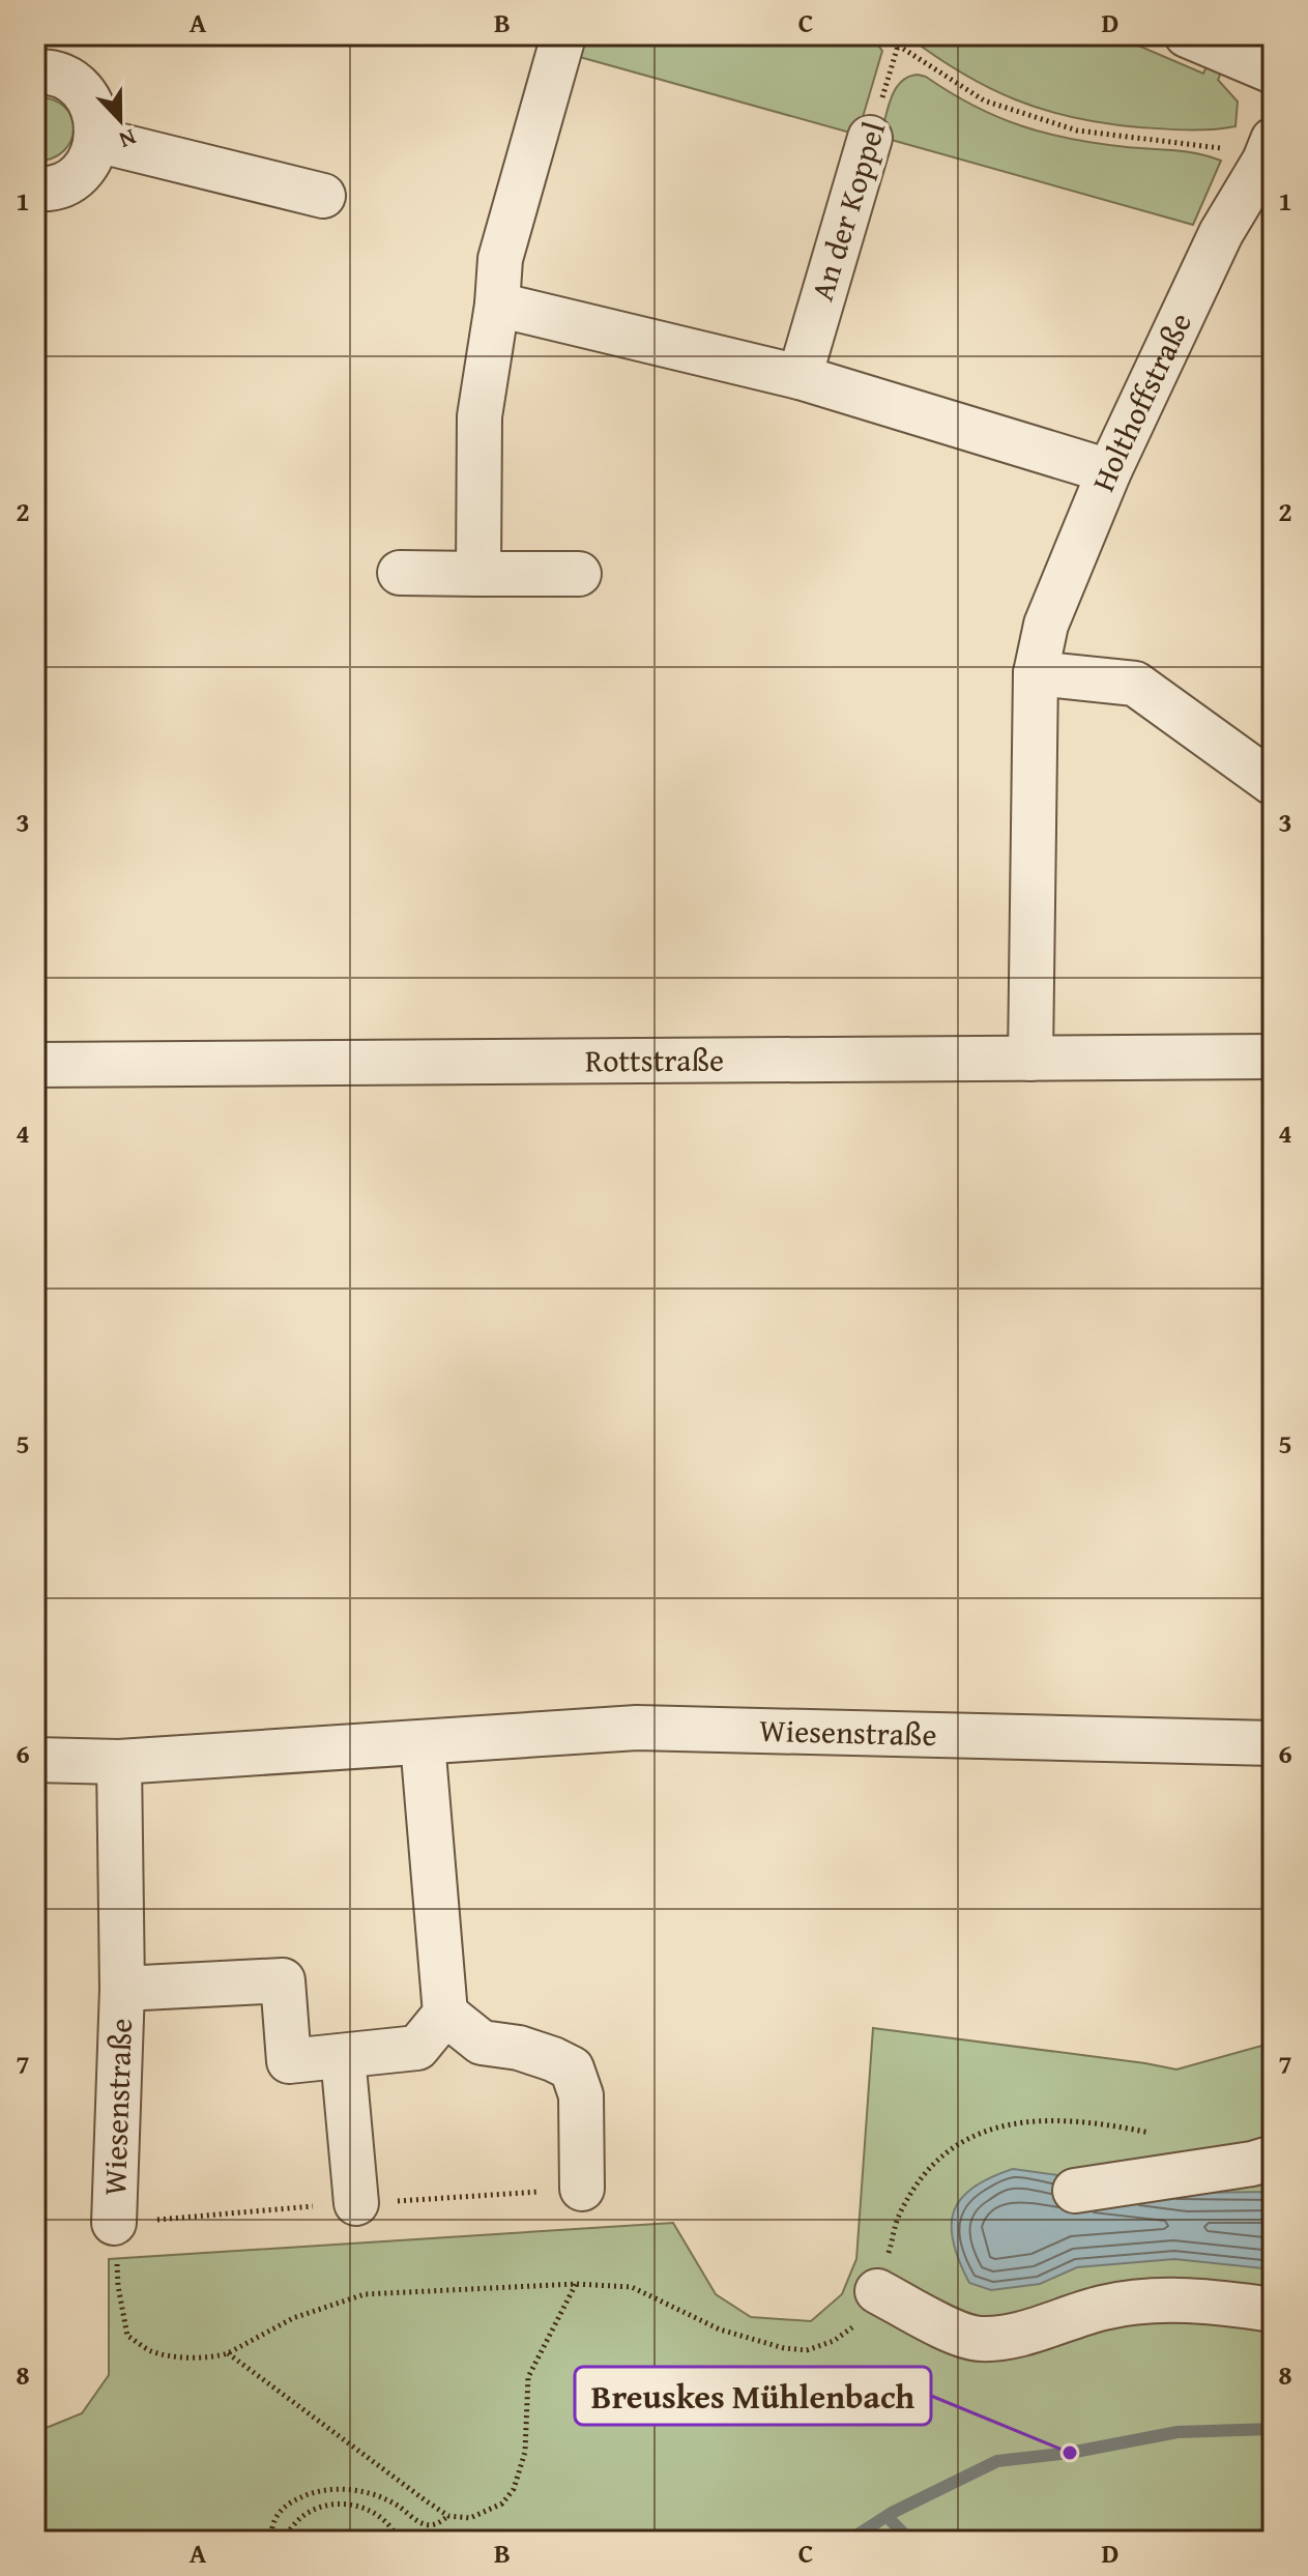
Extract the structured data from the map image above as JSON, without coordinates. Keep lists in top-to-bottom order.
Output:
{
  "streets": {
    "street": [
      "An der Koppel",
      "Holthoffstraße",
      "Rottstraße",
      "Wiesenstraße"
    ]
  },
  "crossings": [
    ["Holthoffstraße", "Rottstraße"]
  ],
  "places": ["Breuskes Mühlenbach"],
  "north": "bottom",
  "grid": {
    "columns": [
      "A",
      "B",
      "C",
      "D"
    ],
    "rows": [
      "1",
      "2",
      "3",
      "4",
      "5",
      "6",
      "7",
      "8"
    ]
  }
}
